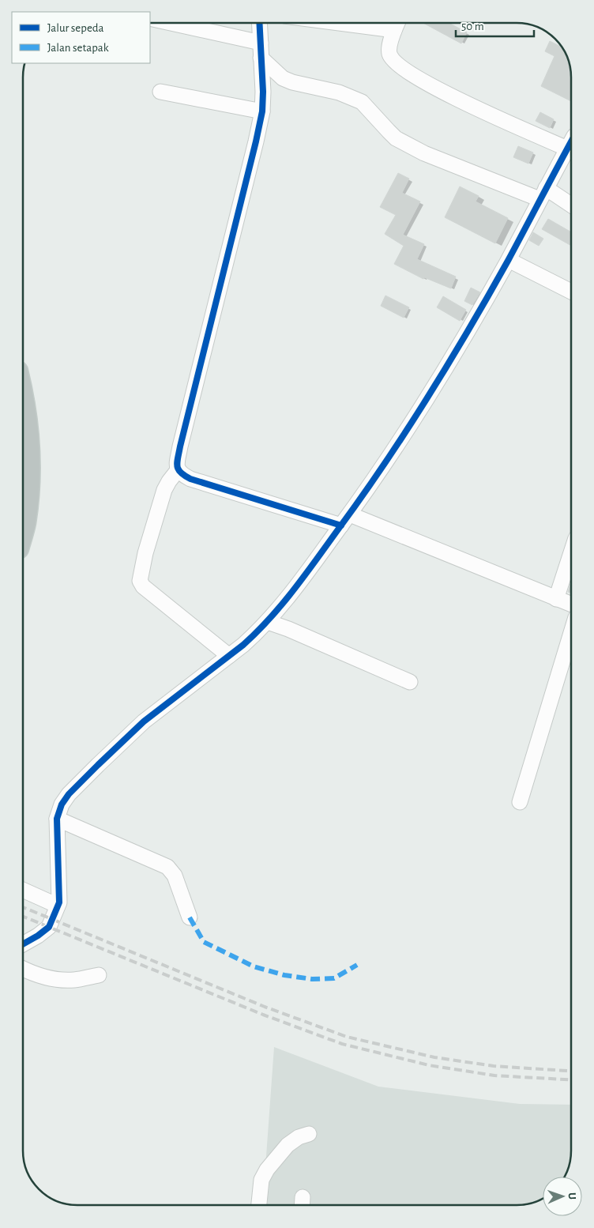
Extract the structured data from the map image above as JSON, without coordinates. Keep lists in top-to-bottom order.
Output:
{
  "legend": ["Jalur sepeda", "Jalan setapak"],
  "scale_bar": "50 m",
  "north": "right"
}
